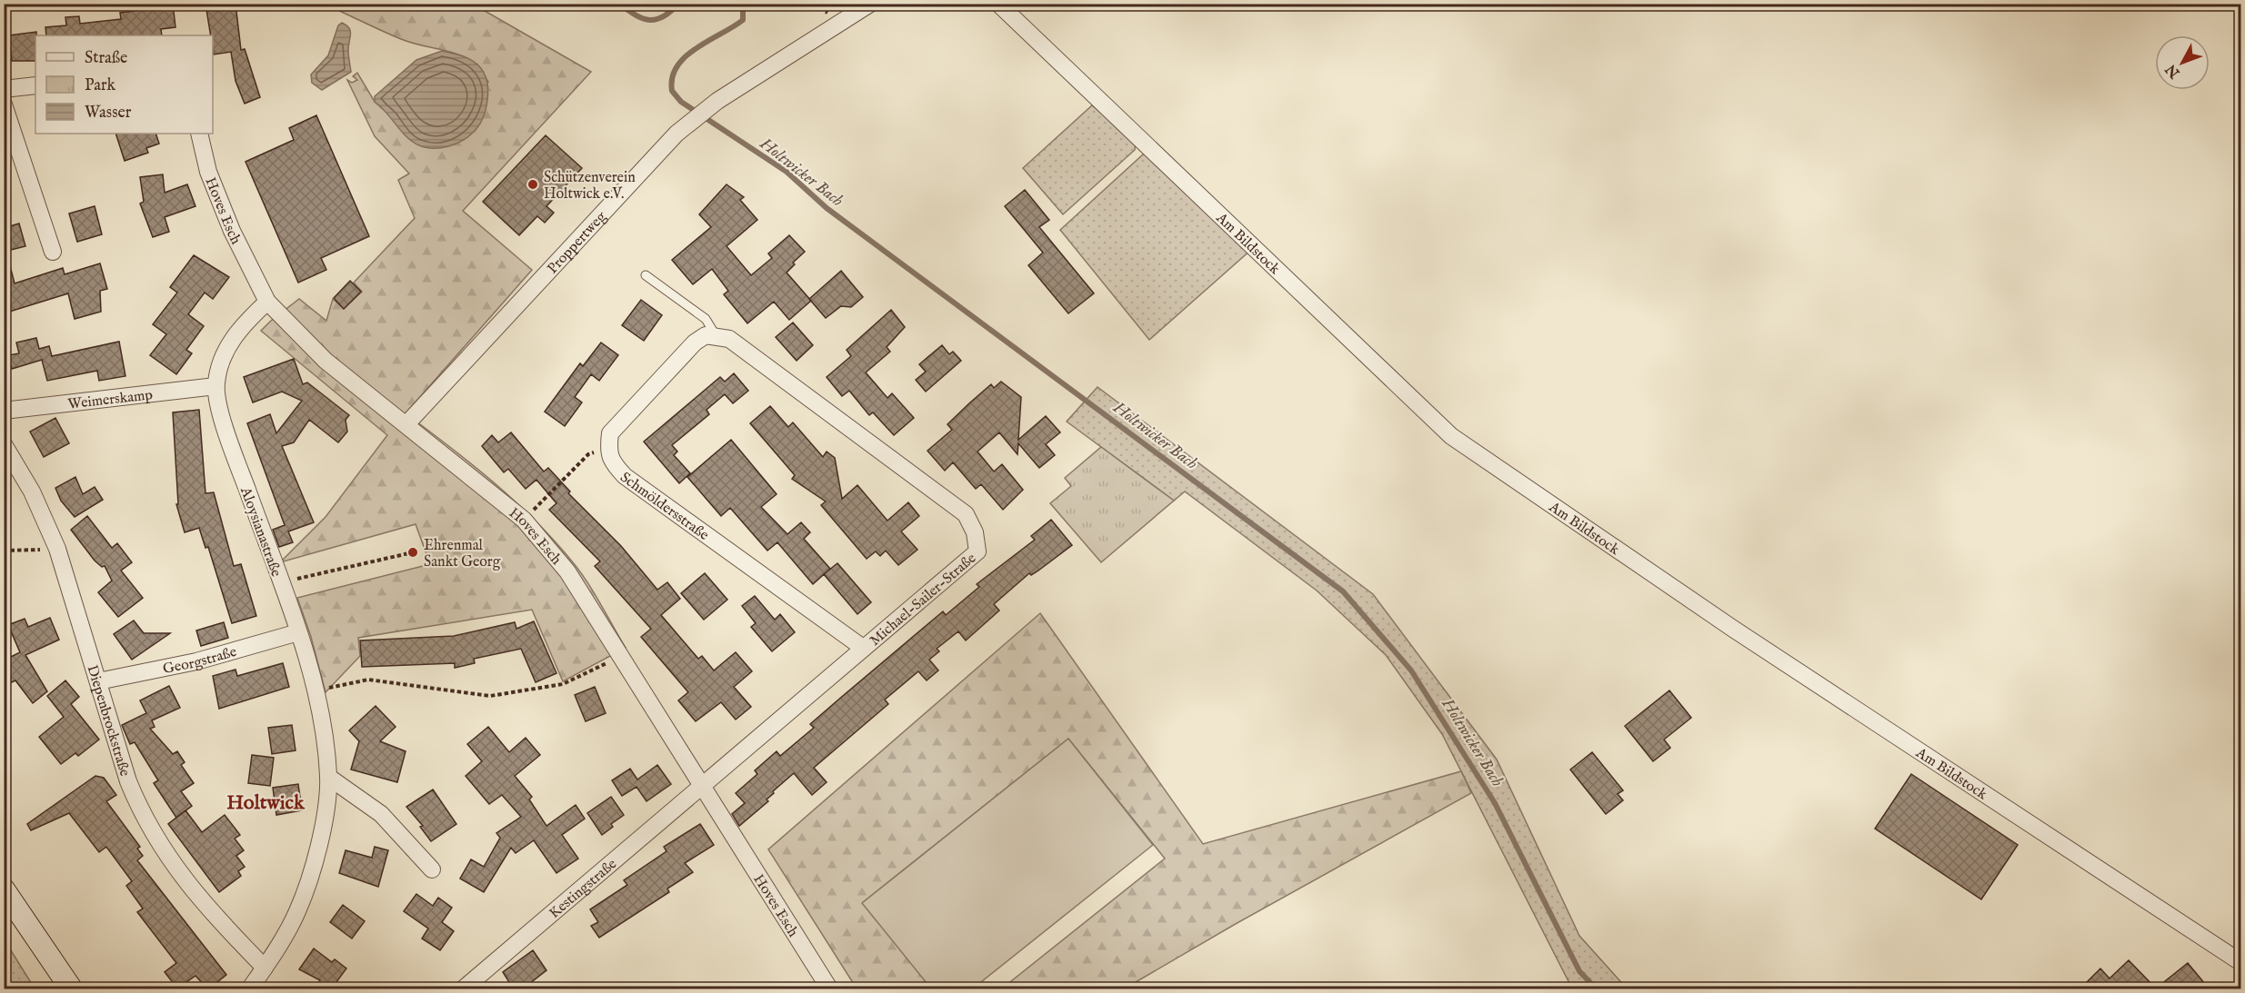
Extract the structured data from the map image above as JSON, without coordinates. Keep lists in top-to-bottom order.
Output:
{
  "streets": {
    "street": [
      "Hoves Esch",
      "Proppertweg",
      "Am Bildstock",
      "Weimerskamp",
      "Schmöldersstraße",
      "Aloysianastraße",
      "Michael-Sailer-Straße",
      "Georgstraße",
      "Diepenbrockstraße",
      "Kestingstraße"
    ]
  },
  "crossings": [
    ["Hoves Esch", "Proppertweg"],
    ["Hoves Esch", "Aloysianastraße"],
    ["Hoves Esch", "Michael-Sailer-Straße"],
    ["Hoves Esch", "Kestingstraße"],
    ["Weimerskamp", "Aloysianastraße"],
    ["Schmöldersstraße", "Michael-Sailer-Straße"],
    ["Aloysianastraße", "Georgstraße"],
    ["Aloysianastraße", "Diepenbrockstraße"],
    ["Michael-Sailer-Straße", "Kestingstraße"],
    ["Georgstraße", "Diepenbrockstraße"]
  ],
  "districts": ["Holtwick"],
  "water": ["Holtwicker Bach"],
  "places": ["Schützenverein Holtwick e.V.", "Ehrenmal Sankt Georg"],
  "legend": ["Straße", "Park", "Wasser"],
  "north": "bottom left"
}
